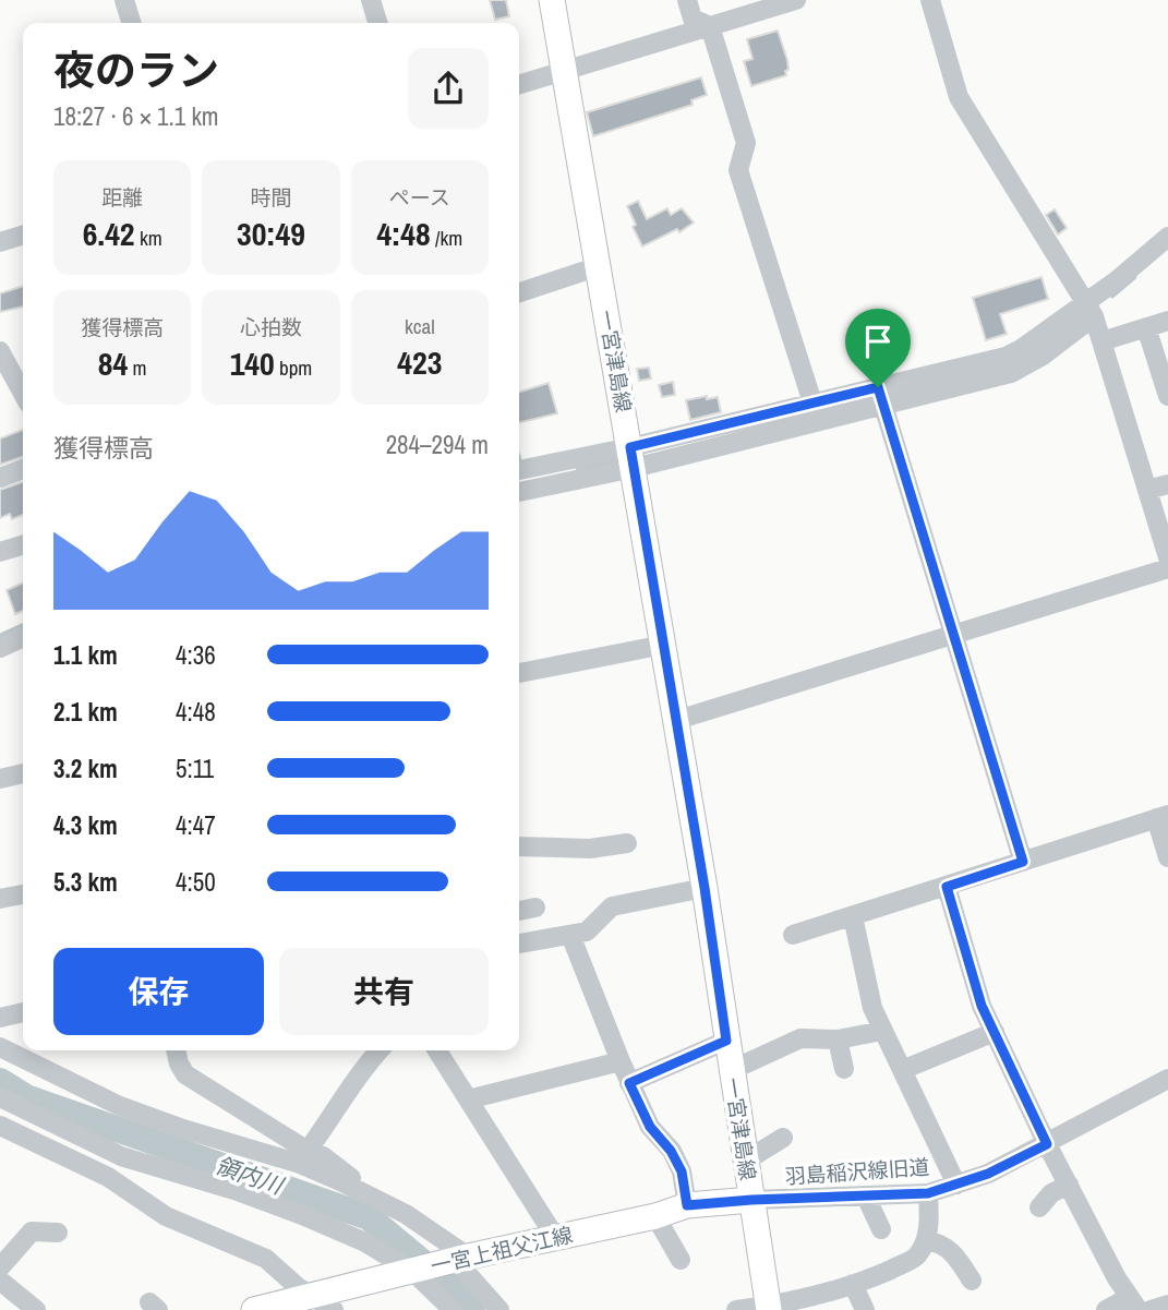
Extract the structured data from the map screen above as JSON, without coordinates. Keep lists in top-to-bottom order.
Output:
{
  "streets": {
    "main road": ["一宮津島線", "一宮上祖父江線"],
    "street": ["羽島稲沢線旧道"]
  },
  "crossings": [
    ["一宮津島線", "羽島稲沢線旧道"],
    ["一宮津島線", "一宮上祖父江線"],
    ["羽島稲沢線旧道", "一宮上祖父江線"]
  ],
  "water": ["領内川"],
  "page": {
    "heading": ["夜のラン", "18:27 · 6 × 1.1 km"],
    "stats": [
      ["距離", "6.42 km"],
      ["時間", "30:49"],
      ["ペース", "4:48 /km"],
      ["獲得標高", "84 m"],
      ["心拍数", "140 bpm"],
      ["kcal", "423"]
    ],
    "chart": ["獲得標高", "284–294 m"],
    "list": [
      {
        "name": "1.1 km",
        "note": "4:36"
      },
      {
        "name": "2.1 km",
        "note": "4:48"
      },
      {
        "name": "3.2 km",
        "note": "5:11"
      },
      {
        "name": "4.3 km",
        "note": "4:47"
      },
      {
        "name": "5.3 km",
        "note": "4:50"
      }
    ],
    "buttons": ["保存", "共有"]
  }
}
